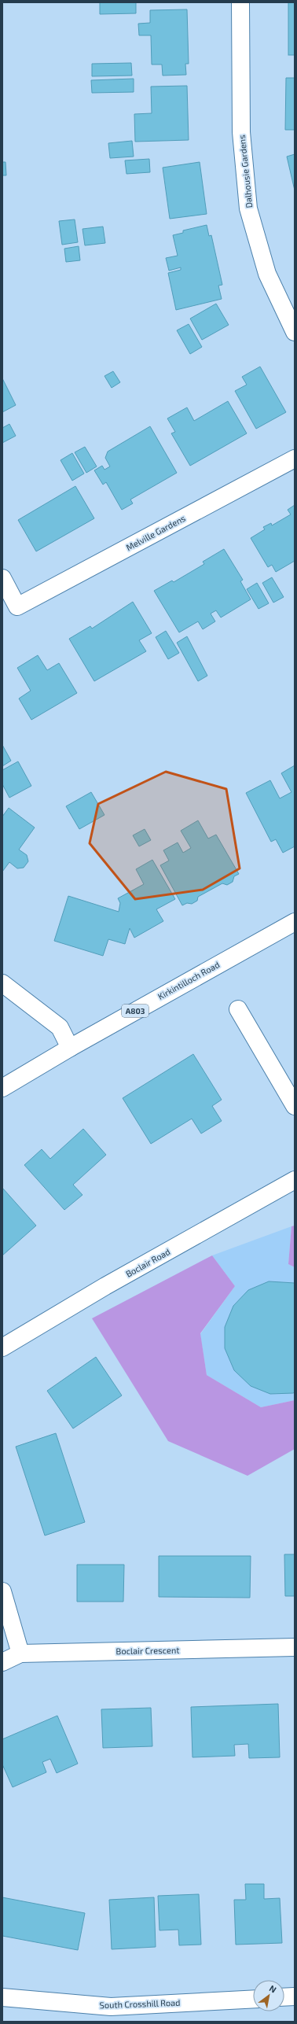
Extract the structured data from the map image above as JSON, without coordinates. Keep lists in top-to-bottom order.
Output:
{
  "streets": {
    "street": [
      "Dalhousie Gardens",
      "Melville Gardens",
      "Kirkintilloch Road",
      "A803",
      "Boclair Road",
      "Boclair Crescent",
      "South Crosshill Road"
    ]
  },
  "north": "top right"
}
